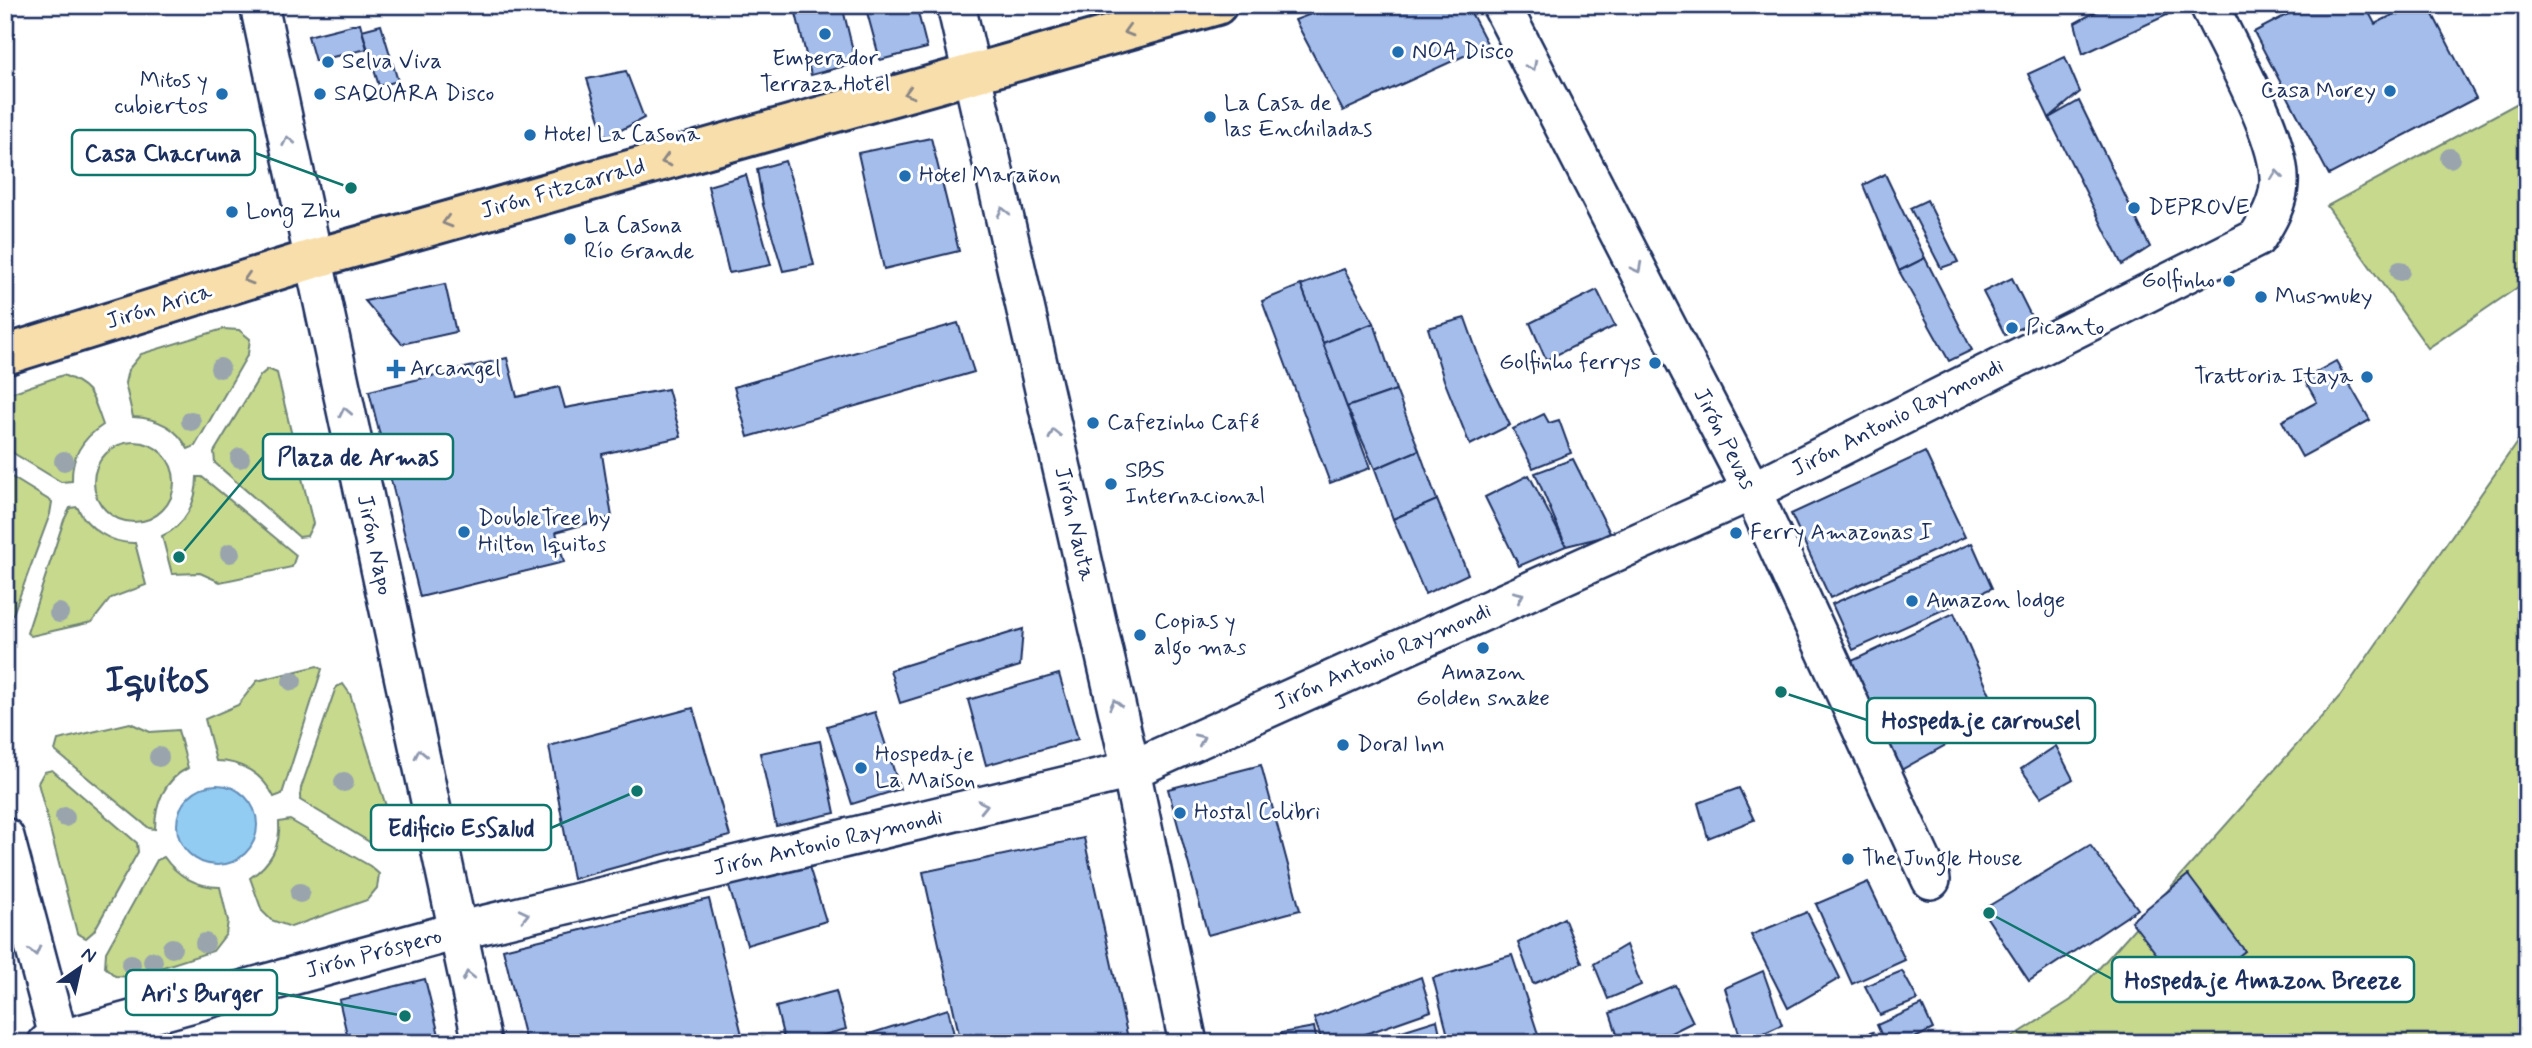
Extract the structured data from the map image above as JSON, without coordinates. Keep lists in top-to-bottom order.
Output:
{
  "streets": {
    "main road": ["Jirón Fitzcarrald", "Jirón Arica"],
    "street": [
      "Jirón Antonio Raymondi",
      "Jirón Pevas",
      "Jirón Nauta",
      "Jirón Napo",
      "Jirón Próspero"
    ]
  },
  "crossings": [
    ["Jirón Fitzcarrald", "Jirón Arica"],
    ["Jirón Fitzcarrald", "Jirón Nauta"],
    ["Jirón Fitzcarrald", "Jirón Napo"],
    ["Jirón Arica", "Jirón Napo"],
    ["Jirón Antonio Raymondi", "Jirón Pevas"],
    ["Jirón Antonio Raymondi", "Jirón Nauta"],
    ["Jirón Antonio Raymondi", "Jirón Napo"],
    ["Jirón Antonio Raymondi", "Jirón Próspero"],
    ["Jirón Napo", "Jirón Próspero"]
  ],
  "one_way": [
    "Jirón Fitzcarrald",
    "Jirón Arica",
    "Jirón Antonio Raymondi",
    "Jirón Pevas",
    "Jirón Nauta",
    "Jirón Napo"
  ],
  "districts": ["Iquitos"],
  "places": {
    "other": [
      "Emperador Terraza Hotel",
      "NOA Disco",
      "Selva Viva",
      "Casa Morey",
      "Mitos y cubiertos",
      "SAQUARA Disco",
      "La Casa de las Enchiladas",
      "Hotel La Casona",
      "Hotel Marañon",
      "Casa Chacruna",
      "DEPROVE",
      "Long Zhu",
      "La Casona Río Grande",
      "Golfinho",
      "Musmuky",
      "Picanto",
      "Golfinho ferrys",
      "Trattoria Itaya",
      "Cafezinho Café",
      "SBS Internacional",
      "DoubleTree by Hilton Iquitos",
      "Ferry Amazonas I",
      "Plaza de Armas",
      "Amazon lodge",
      "Copias y algo mas",
      "Amazon Golden snake",
      "Hospedaje carrousel",
      "Doral Inn",
      "Hospedaje La Maison",
      "Edificio EsSalud",
      "Hostal Colibri",
      "The Jungle House",
      "Hospedaje Amazon Breeze",
      "Ari's Burger"
    ],
    "health": ["Arcangel"]
  },
  "north": "top right"
}
